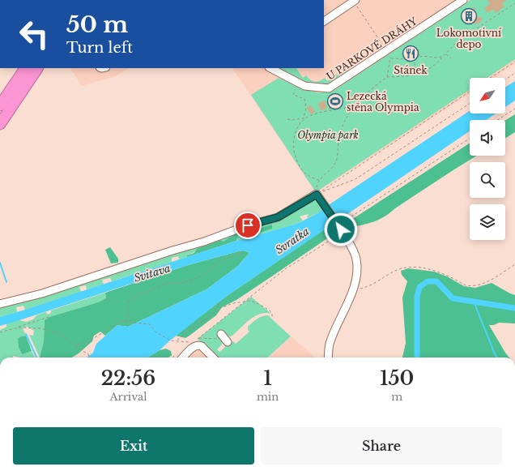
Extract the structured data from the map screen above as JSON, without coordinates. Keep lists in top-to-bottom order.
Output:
{
  "streets": {
    "street": ["U PARKOVÉ DRÁHY"]
  },
  "water": ["Svratka", "Svitava"],
  "parks": ["Olympia park"],
  "places": {
    "building": ["Lokomotivní depo"],
    "restaurant": ["Stánek"],
    "sports": ["Lezecká stěna Olympia"]
  },
  "north": "bottom left",
  "page": {
    "turn": ["50 m", "Turn left"],
    "eta": [
      "22:56",
      "Arrival",
      "1",
      "min",
      "150",
      "m"
    ],
    "buttons": ["Exit", "Share"]
  }
}
